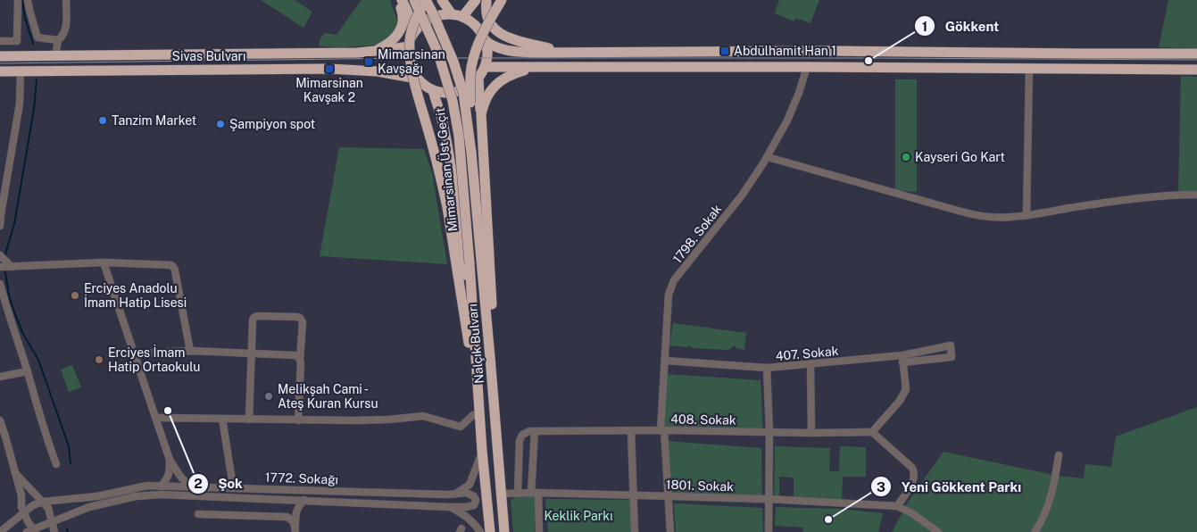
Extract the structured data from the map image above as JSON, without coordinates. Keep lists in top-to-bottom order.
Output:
{
  "streets": {
    "highway": ["Sivas Bulvarı", "Mimarsinan Üst Geçit", "Nalçık Bulvarı"],
    "street": [
      "1798. Sokak",
      "407. Sokak",
      "408. Sokak",
      "1772. Sokağı",
      "1801. Sokak"
    ]
  },
  "crossings": [
    ["Mimarsinan Üst Geçit", "Nalçık Bulvarı"],
    ["1798. Sokak", "407. Sokak"],
    ["1798. Sokak", "408. Sokak"],
    ["1798. Sokak", "1801. Sokak"],
    ["Nalçık Bulvarı", "1801. Sokak"]
  ],
  "parks": ["Keklik Parkı"],
  "places": {
    "transit": ["Abdülhamit Han 1", "Mimarsinan Kavşağı", "Mimarsinan Kavşak 2"],
    "other": [
      "Gökkent",
      "Tanzim Market",
      "Şampiyon spot",
      "Kayseri Go Kart",
      "Erciyes Anadolu İmam Hatip Lisesi",
      "Erciyes İmam Hatip Ortaokulu",
      "Melikşah Cami - Ateş Kuran Kursu",
      "Şok",
      "Yeni Gökkent Parkı"
    ]
  }
}
